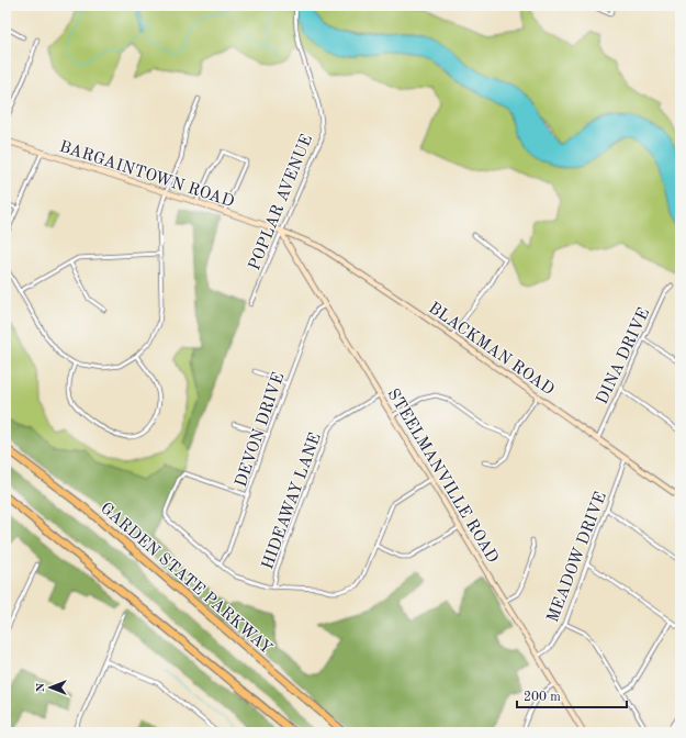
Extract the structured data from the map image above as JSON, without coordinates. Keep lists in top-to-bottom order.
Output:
{
  "streets": {
    "highway": ["GARDEN STATE PARKWAY"],
    "main road": ["BARGAINTOWN ROAD", "BLACKMAN ROAD", "STEELMANVILLE ROAD"],
    "street": [
      "POPLAR AVENUE",
      "DINA DRIVE",
      "DEVON DRIVE",
      "HIDEAWAY LANE",
      "MEADOW DRIVE"
    ]
  },
  "crossings": [
    ["BARGAINTOWN ROAD", "POPLAR AVENUE"],
    ["BARGAINTOWN ROAD", "BLACKMAN ROAD"],
    ["BARGAINTOWN ROAD", "STEELMANVILLE ROAD"],
    ["POPLAR AVENUE", "BLACKMAN ROAD"],
    ["POPLAR AVENUE", "STEELMANVILLE ROAD"],
    ["BLACKMAN ROAD", "DINA DRIVE"],
    ["BLACKMAN ROAD", "STEELMANVILLE ROAD"],
    ["BLACKMAN ROAD", "MEADOW DRIVE"],
    ["DEVON DRIVE", "STEELMANVILLE ROAD"],
    ["STEELMANVILLE ROAD", "HIDEAWAY LANE"],
    ["STEELMANVILLE ROAD", "MEADOW DRIVE"]
  ],
  "scale_bar": "200 m",
  "north": "left"
}
